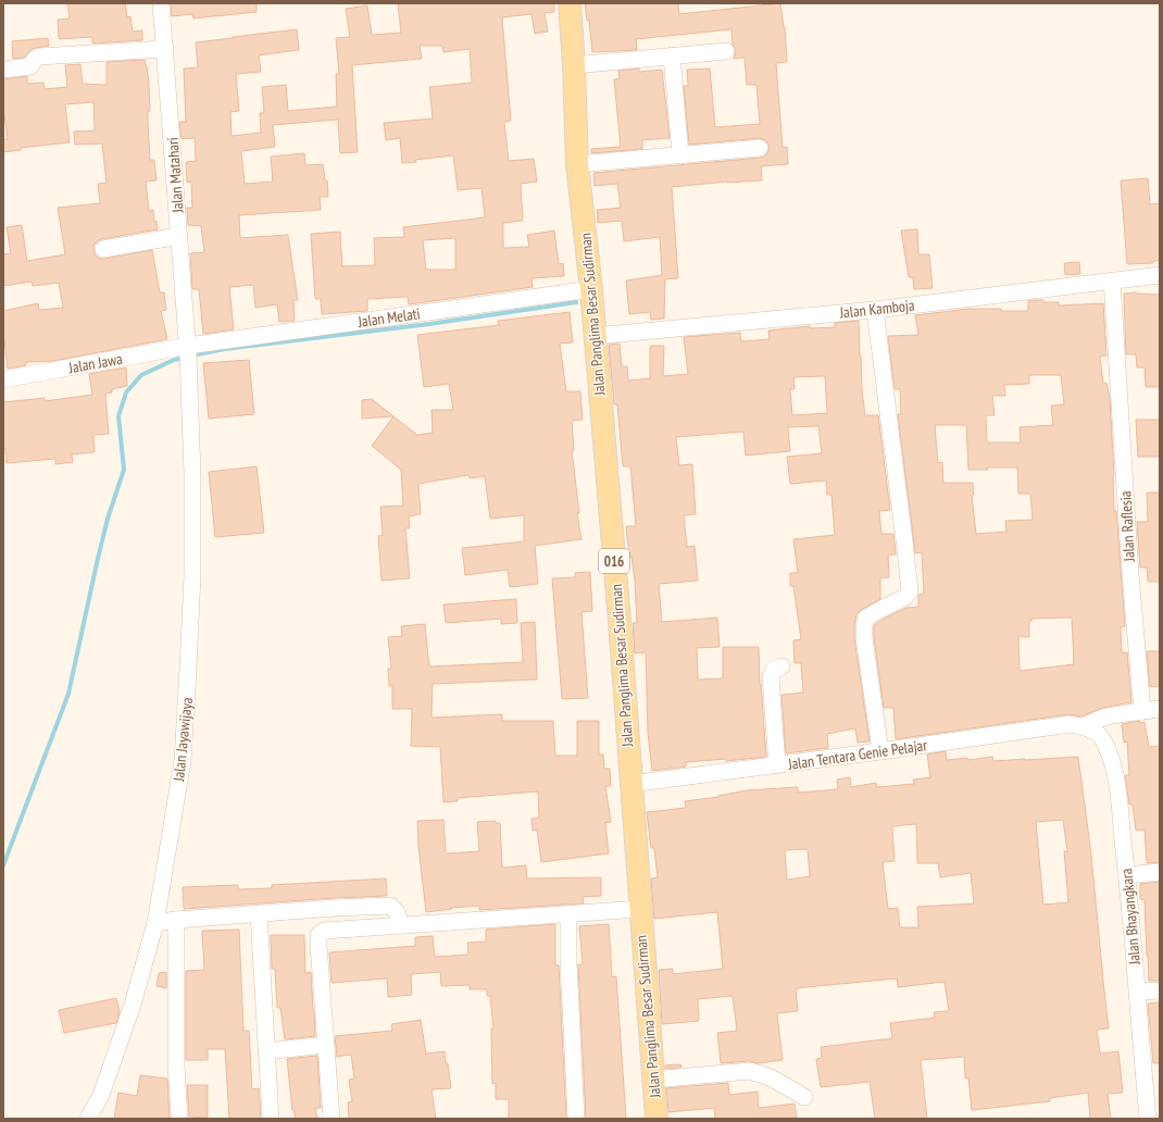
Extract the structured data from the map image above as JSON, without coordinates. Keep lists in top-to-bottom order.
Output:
{
  "streets": {
    "main road": ["Jalan Panglima Besar Sudirman", "016"],
    "street": [
      "Jalan Matahari",
      "Jalan Kamboja",
      "Jalan Melati",
      "Jalan Jawa",
      "Jalan Raflesia",
      "Jalan Jayawijaya",
      "Jalan Tentara Genie Pelajar",
      "Jalan Bhayangkara"
    ]
  },
  "crossings": [
    ["Jalan Matahari", "Jalan Melati"],
    ["Jalan Matahari", "Jalan Jawa"],
    ["Jalan Matahari", "Jalan Jayawijaya"],
    ["Jalan Kamboja", "Jalan Panglima Besar Sudirman"],
    ["Jalan Kamboja", "Jalan Raflesia"],
    ["Jalan Panglima Besar Sudirman", "Jalan Melati"],
    ["Jalan Panglima Besar Sudirman", "Jalan Tentara Genie Pelajar"],
    ["Jalan Melati", "Jalan Jawa"],
    ["Jalan Melati", "Jalan Jayawijaya"],
    ["Jalan Jawa", "Jalan Jayawijaya"],
    ["Jalan Tentara Genie Pelajar", "Jalan Bhayangkara"]
  ]
}
